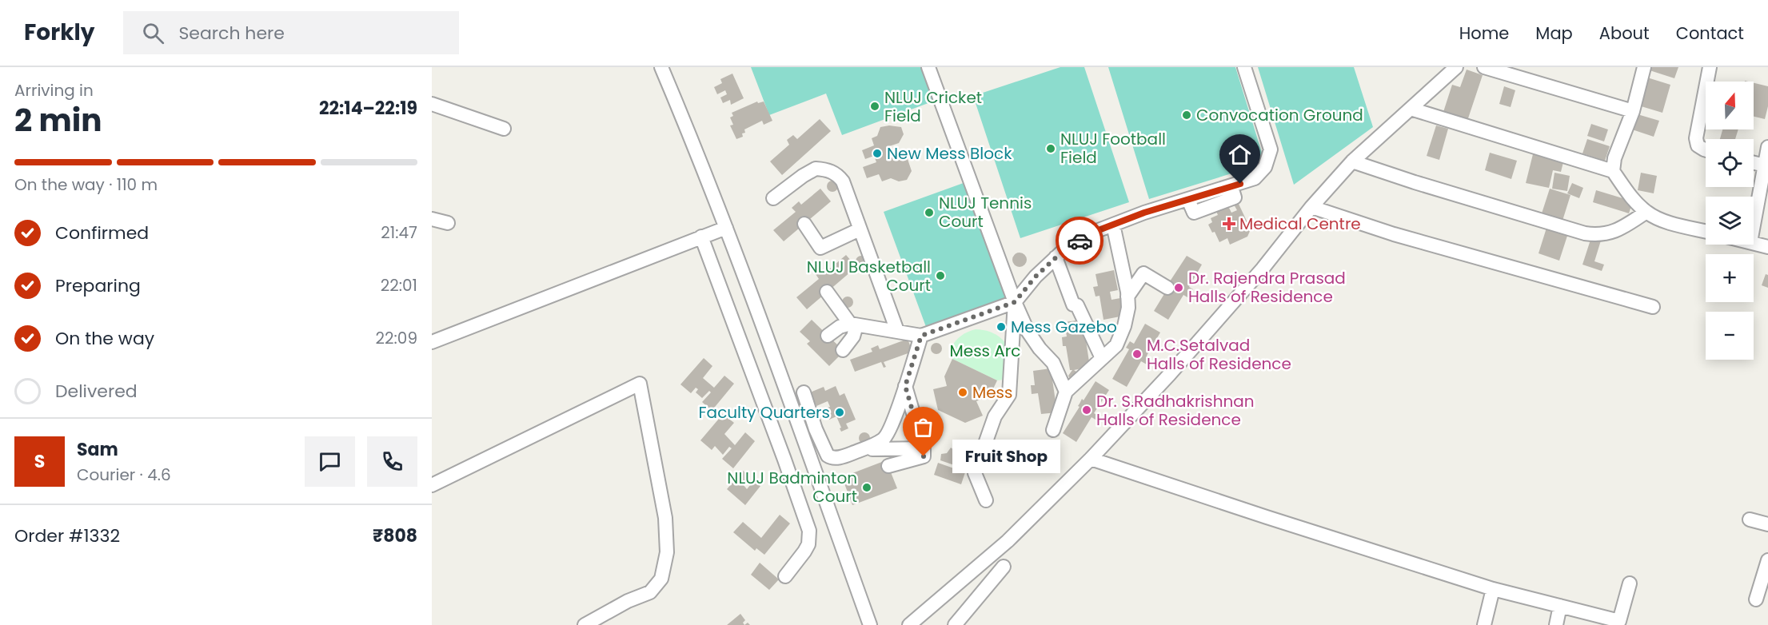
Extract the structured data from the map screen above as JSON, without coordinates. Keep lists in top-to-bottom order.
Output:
{
  "parks": ["Mess Arc"],
  "places": {
    "other": [
      "NLUJ Cricket Field",
      "Convocation Ground",
      "NLUJ Football Field",
      "New Mess Block",
      "NLUJ Tennis Court",
      "NLUJ Basketball Court",
      "Dr. Rajendra Prasad Halls of Residence",
      "Mess Gazebo",
      "M.C.Setalvad Halls of Residence",
      "Mess",
      "Dr. S.Radhakrishnan Halls of Residence",
      "Faculty Quarters",
      "Fruit Shop",
      "NLUJ Badminton Court"
    ],
    "health": ["Medical Centre"]
  },
  "north": "top",
  "page": {
    "header": "Forkly",
    "search": "Search here",
    "nav": [
      "Home",
      "Map",
      "About",
      "Contact"
    ],
    "heading": ["2 min", "Arriving in", "22:14–22:19"],
    "panel": [
      "Sam",
      "Courier · 4.6",
      "Order #1332",
      "₹808"
    ],
    "map_buttons": ["+", "−"],
    "bar": "On the way · 110 m",
    "list": [
      ["Confirmed", "21:47"],
      ["Preparing", "22:01"],
      ["On the way", "22:09"],
      "Delivered"
    ],
    "round": "S",
    "bubble": "Fruit Shop"
  }
}
